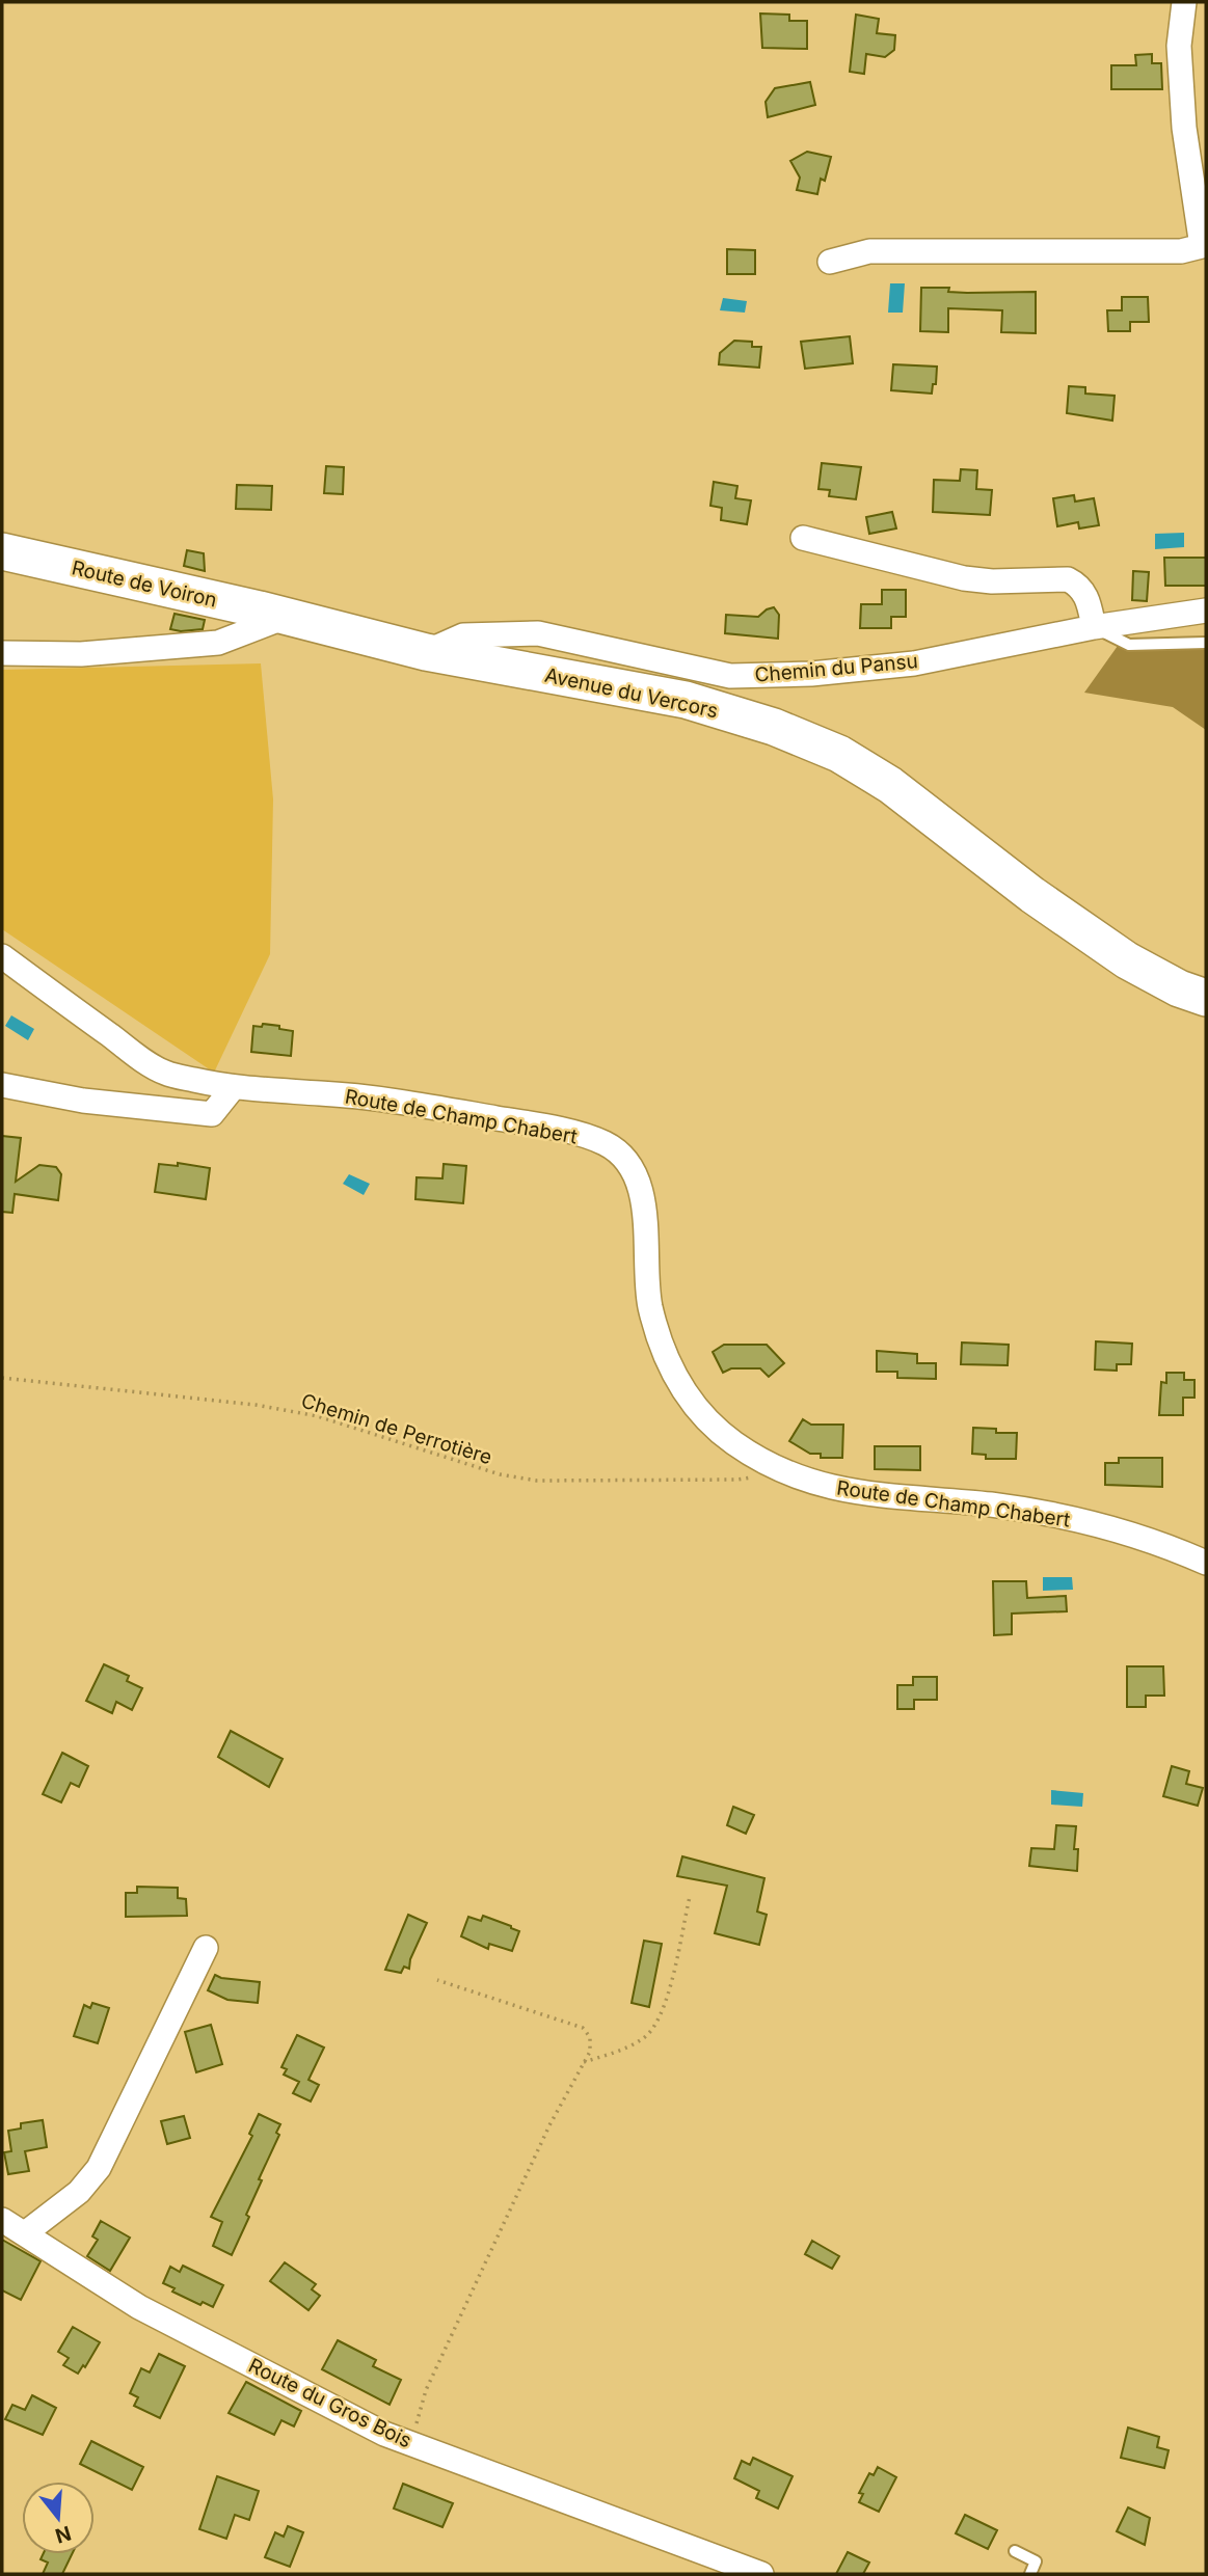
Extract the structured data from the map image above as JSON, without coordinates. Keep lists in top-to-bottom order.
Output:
{
  "streets": {
    "main road": ["Route de Voiron", "Avenue du Vercors"],
    "street": ["Chemin du Pansu", "Route de Champ Chabert", "Route du Gros Bois"],
    "path": ["Chemin de Perrotière"]
  },
  "crossings": [
    ["Route de Voiron", "Avenue du Vercors"],
    ["Chemin du Pansu", "Avenue du Vercors"],
    ["Route de Champ Chabert", "Chemin de Perrotière"]
  ],
  "north": "bottom"
}
